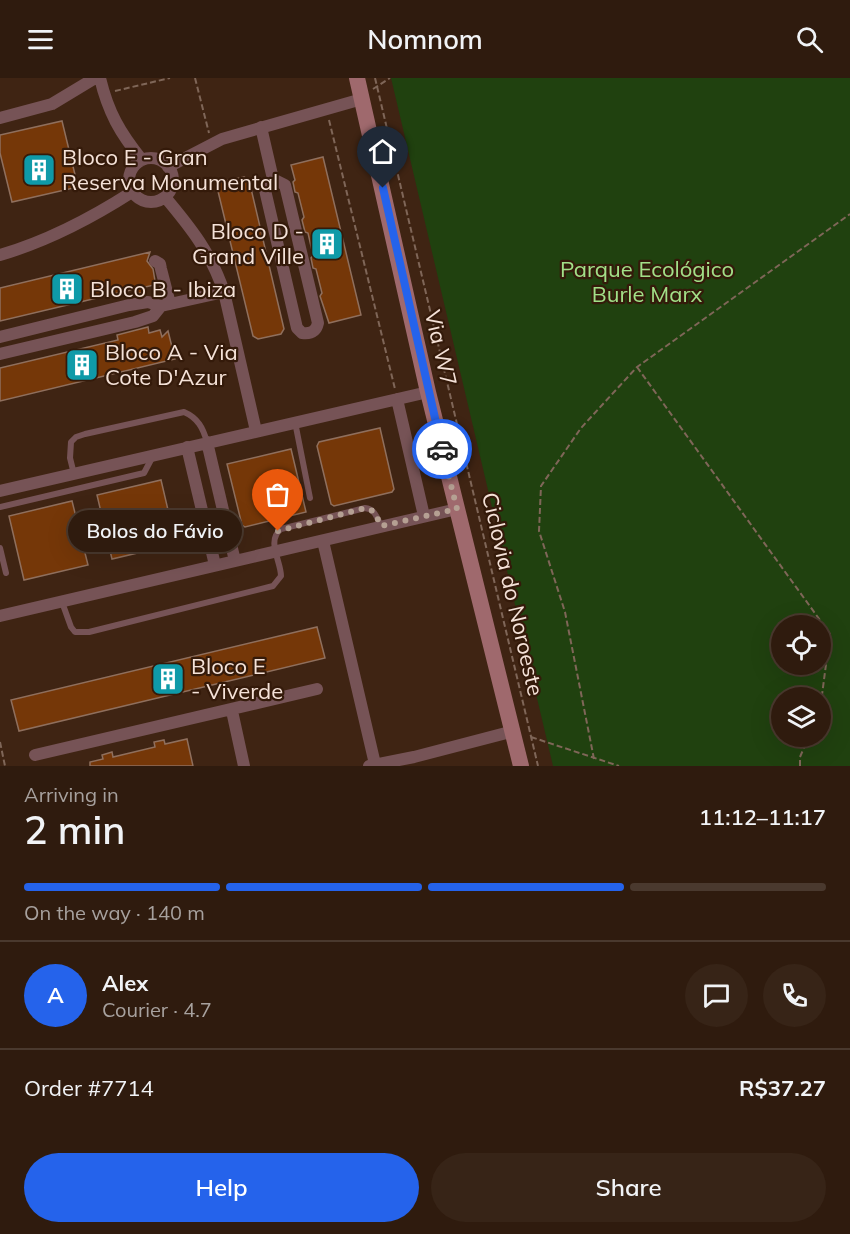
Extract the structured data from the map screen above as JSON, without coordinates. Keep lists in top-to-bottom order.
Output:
{
  "streets": {
    "main road": ["Via W7"],
    "path": ["Ciclovia do Noroeste"]
  },
  "parks": ["Parque Ecológico Burle Marx"],
  "places": {
    "building": [
      "Bloco E - Gran Reserva Monumental",
      "Bloco D - Grand Ville",
      "Bloco B - Ibiza",
      "Bloco A - Via Cote D'Azur",
      "Bloco E - Viverde"
    ],
    "other": ["Bolos do Fávio"]
  },
  "page": {
    "header": "Nomnom",
    "bubble": "Bolos do Fávio",
    "heading": ["2 min", "Arriving in", "11:12–11:17"],
    "panel": [
      "Alex",
      "Courier · 4.7",
      "Order #7714",
      "R$37.27"
    ],
    "bar": "On the way · 140 m",
    "round": "A",
    "buttons": ["Help", "Share"]
  }
}
